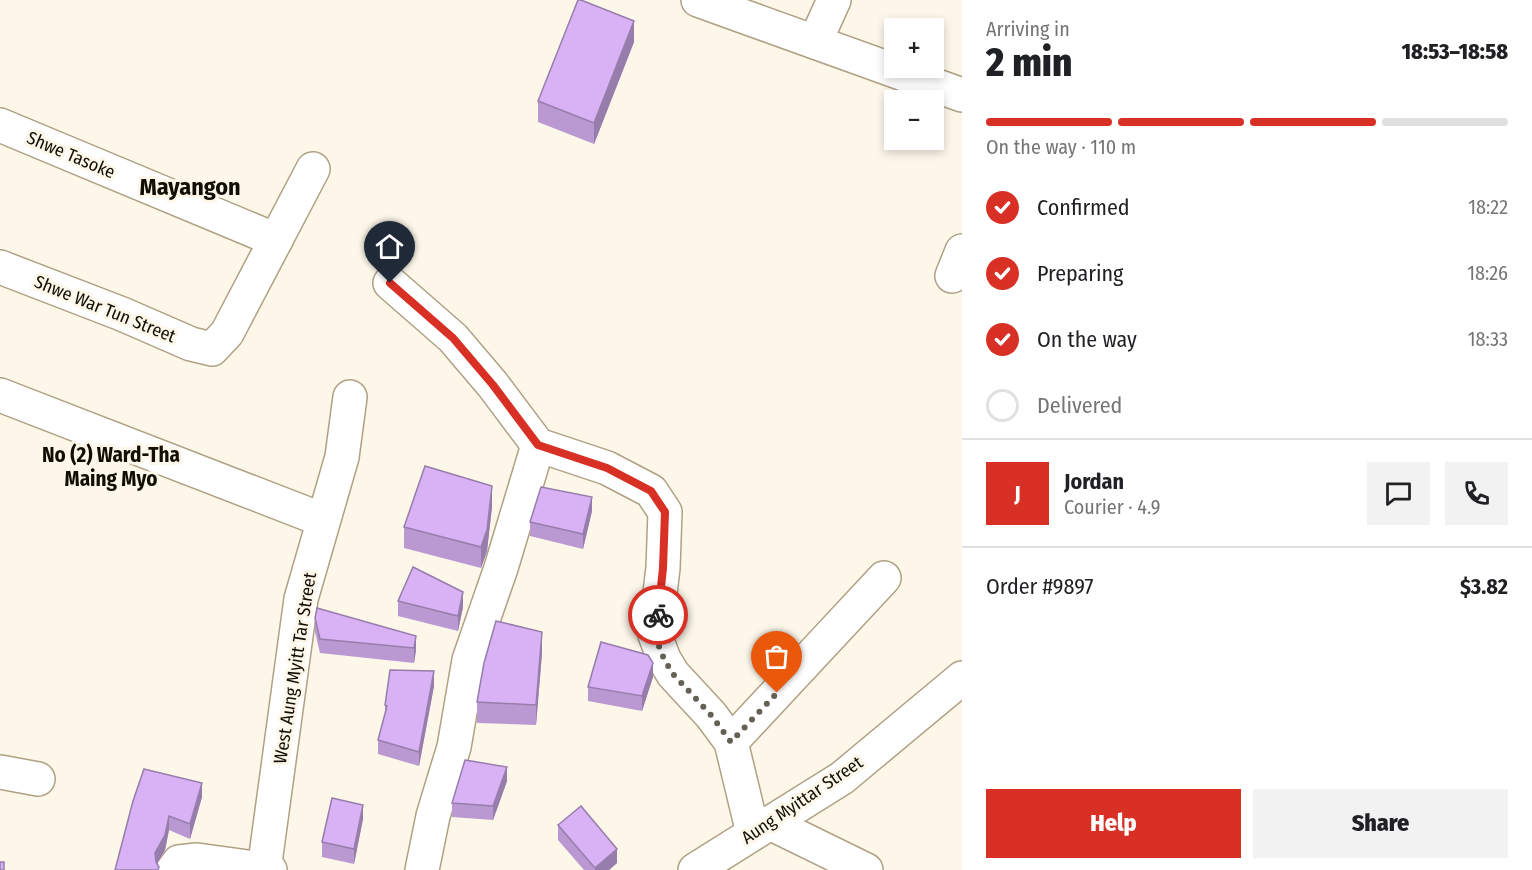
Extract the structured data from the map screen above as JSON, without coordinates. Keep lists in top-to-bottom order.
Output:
{
  "streets": {
    "street": [
      "Shwe Tasoke",
      "Shwe War Tun Street",
      "West Aung Myitt Tar Street",
      "Aung Myittar Street"
    ]
  },
  "crossings": [
    ["Shwe Tasoke", "Shwe War Tun Street"]
  ],
  "districts": ["Mayangon", "No (2) Ward-Tha Maing Myo"],
  "page": {
    "heading": ["2 min", "Arriving in", "18:53–18:58"],
    "panel": [
      "Jordan",
      "Courier · 4.9",
      "Order #9897",
      "$3.82"
    ],
    "map_buttons": ["+", "−"],
    "bar": "On the way · 110 m",
    "list": [
      ["Confirmed", "18:22"],
      ["Preparing", "18:26"],
      ["On the way", "18:33"],
      "Delivered"
    ],
    "round": "J",
    "buttons": ["Help", "Share"]
  }
}
